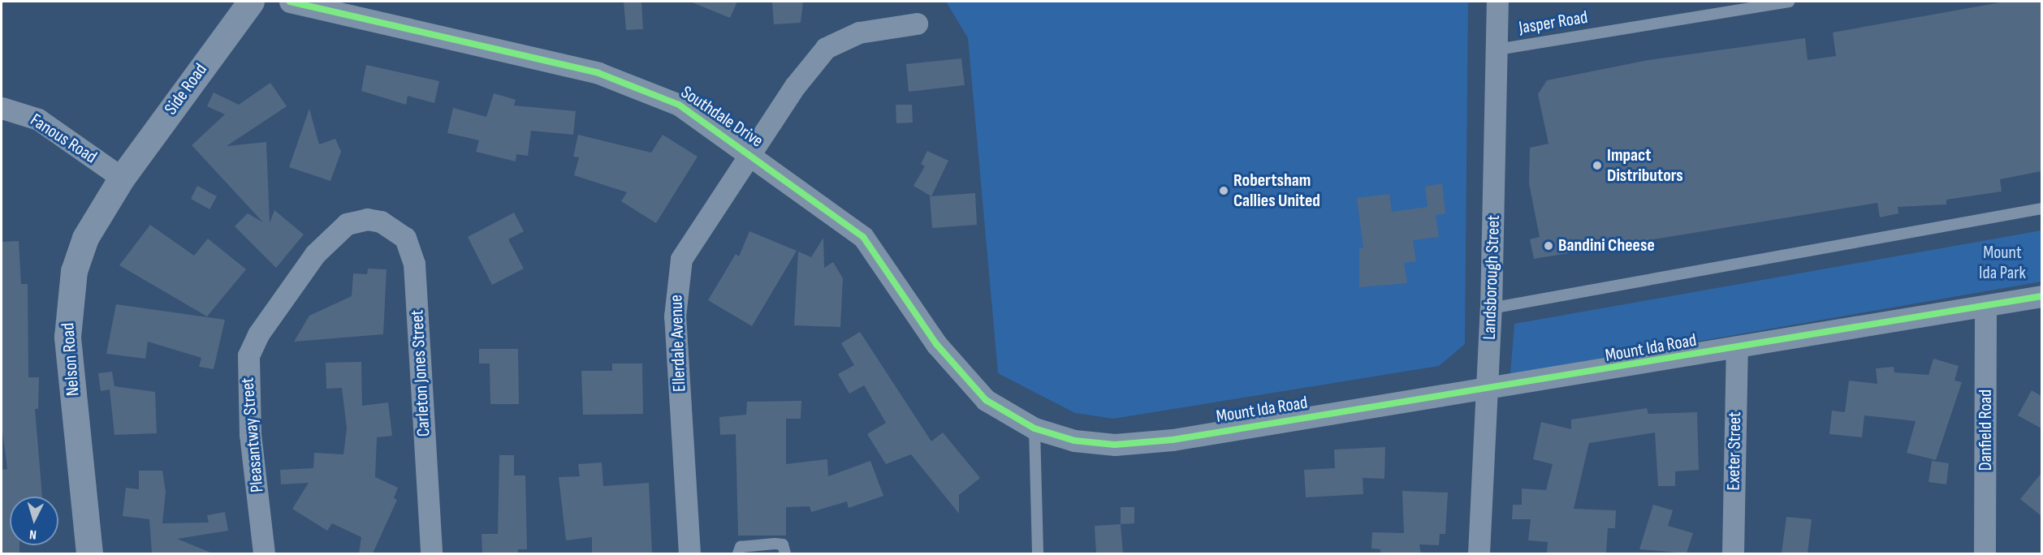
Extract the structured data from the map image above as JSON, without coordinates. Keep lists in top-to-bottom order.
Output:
{
  "streets": {
    "street": [
      "Side Road",
      "Southdale Drive",
      "Fanous Road",
      "Landsborough Street",
      "Ellerdale Avenue",
      "Mount Ida Road",
      "Nelson Road",
      "Carleton Jones Street",
      "Danfield Road",
      "Pleasantway Street",
      "Exeter Street"
    ],
    "lane": ["Jasper Road"]
  },
  "crossings": [
    ["Jasper Road", "Landsborough Street"],
    ["Side Road", "Fanous Road"],
    ["Side Road", "Nelson Road"],
    ["Southdale Drive", "Ellerdale Avenue"],
    ["Southdale Drive", "Mount Ida Road"],
    ["Fanous Road", "Nelson Road"],
    ["Landsborough Street", "Mount Ida Road"],
    ["Mount Ida Road", "Danfield Road"],
    ["Mount Ida Road", "Exeter Street"],
    ["Carleton Jones Street", "Pleasantway Street"]
  ],
  "parks": ["Mount Ida Park"],
  "places": ["Impact Distributors", "Robertsham Callies United", "Bandini Cheese"],
  "north": "bottom"
}
